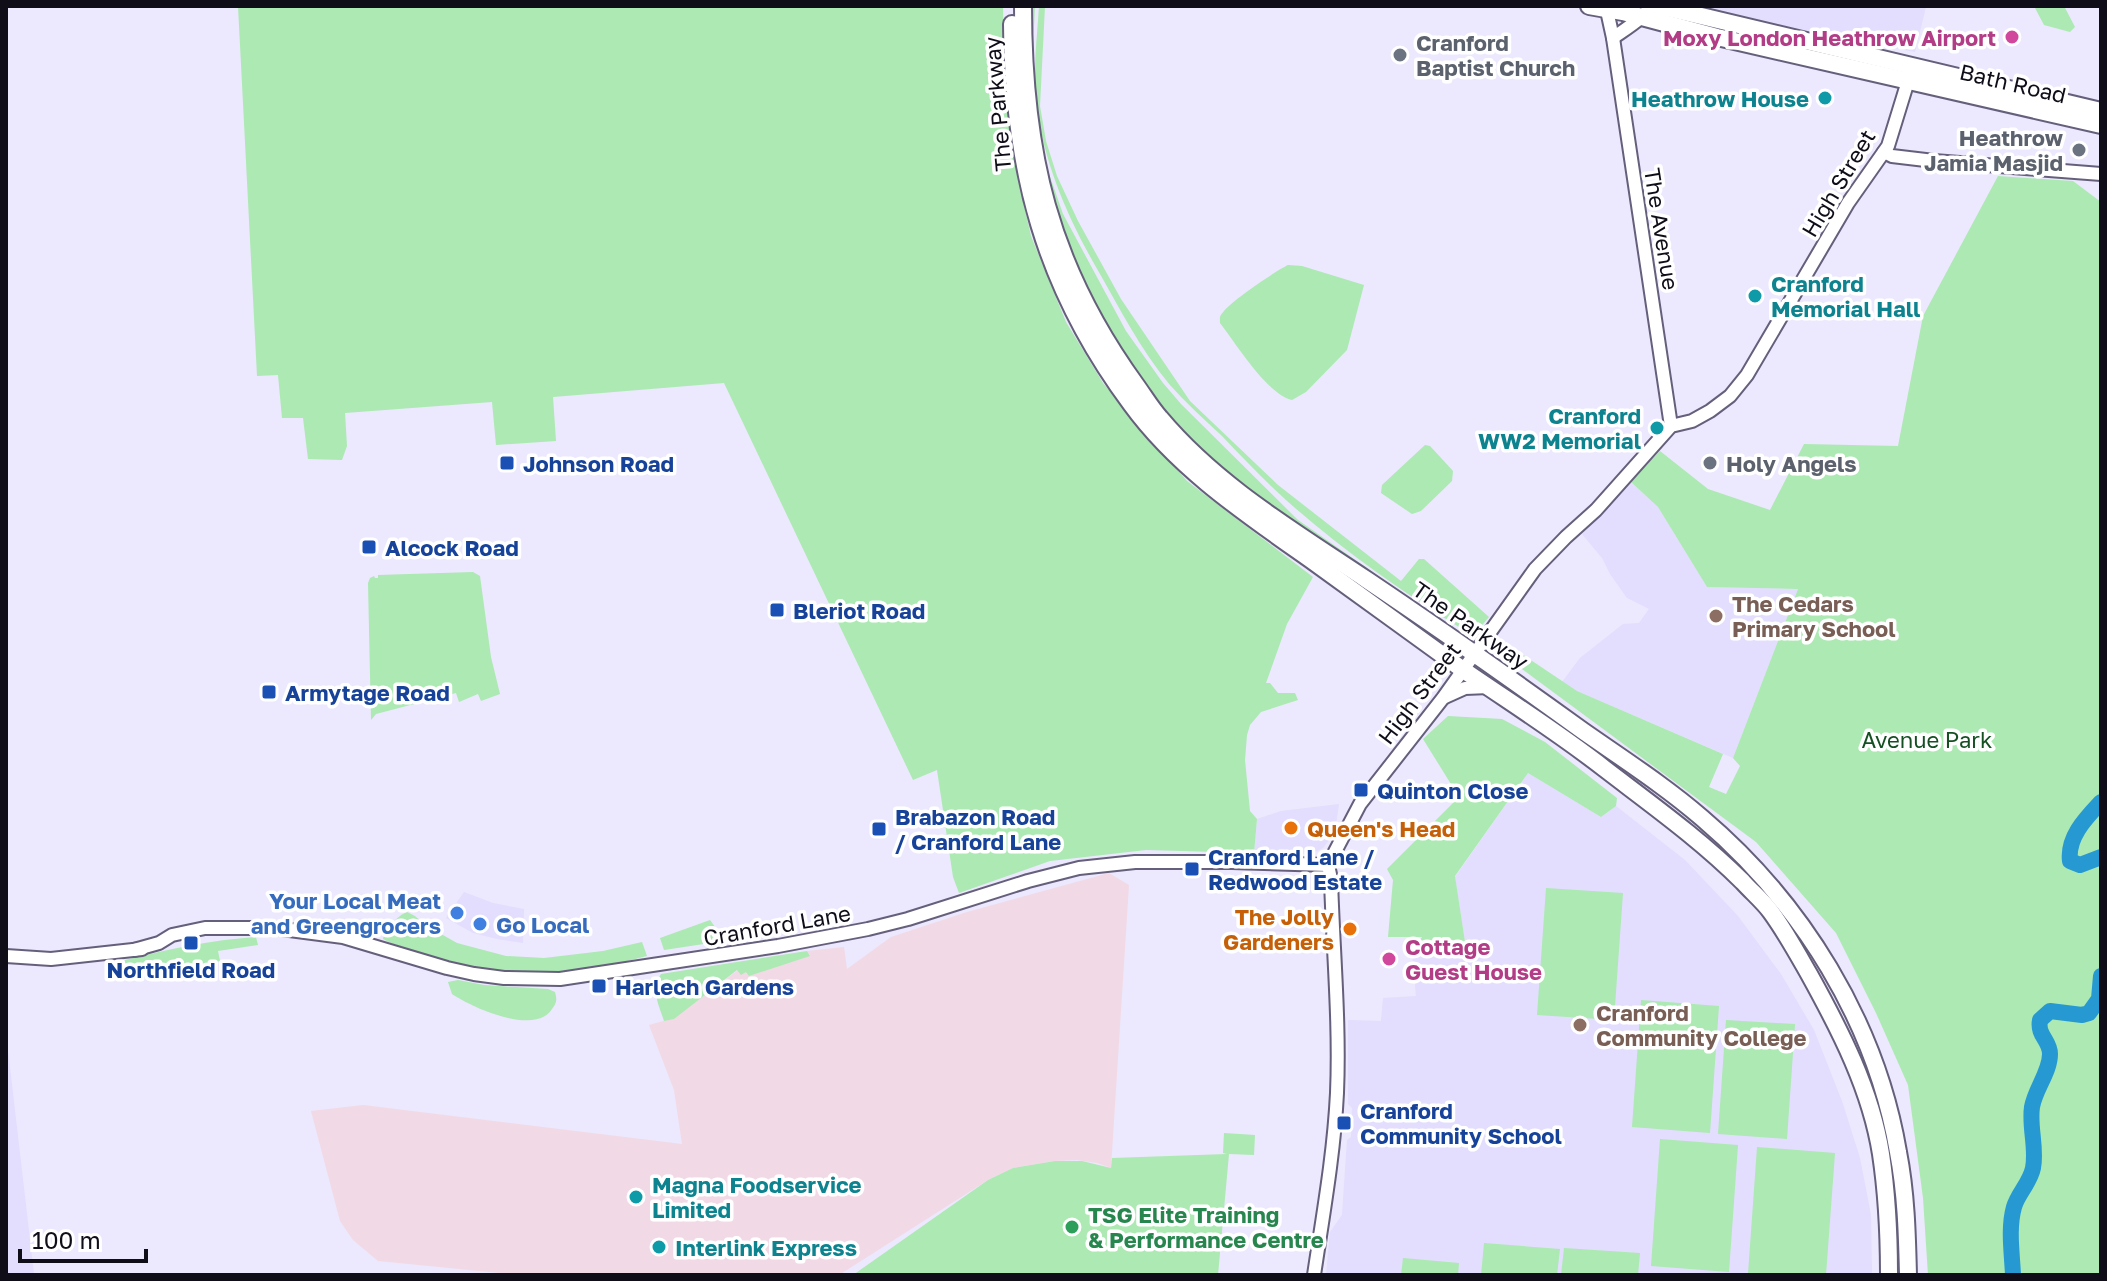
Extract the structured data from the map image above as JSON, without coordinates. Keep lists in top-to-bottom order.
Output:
{
  "streets": {
    "highway": ["Bath Road", "The Parkway"],
    "street": ["High Street", "The Avenue", "Cranford Lane"]
  },
  "crossings": [
    ["Bath Road", "High Street"],
    ["Bath Road", "The Avenue"],
    ["The Parkway", "High Street"],
    ["High Street", "The Avenue"],
    ["High Street", "Cranford Lane"]
  ],
  "parks": ["Avenue Park"],
  "places": {
    "other": [
      "Moxy London Heathrow Airport",
      "Cranford Baptist Church",
      "Heathrow House",
      "Heathrow Jamia Masjid",
      "Cranford Memorial Hall",
      "Cranford WW2 Memorial",
      "Holy Angels",
      "The Cedars Primary School",
      "Queen's Head",
      "Your Local Meat and Greengrocers",
      "Go Local",
      "The Jolly Gardeners",
      "Cottage Guest House",
      "Cranford Community College",
      "Magna Foodservice Limited",
      "TSG Elite Training & Performance Centre",
      "Interlink Express"
    ],
    "transit": [
      "Johnson Road",
      "Alcock Road",
      "Bleriot Road",
      "Armytage Road",
      "Quinton Close",
      "Brabazon Road / Cranford Lane",
      "Cranford Lane / Redwood Estate",
      "Northfield Road",
      "Harlech Gardens",
      "Cranford Community School"
    ]
  },
  "scale_bar": "100 m"
}
